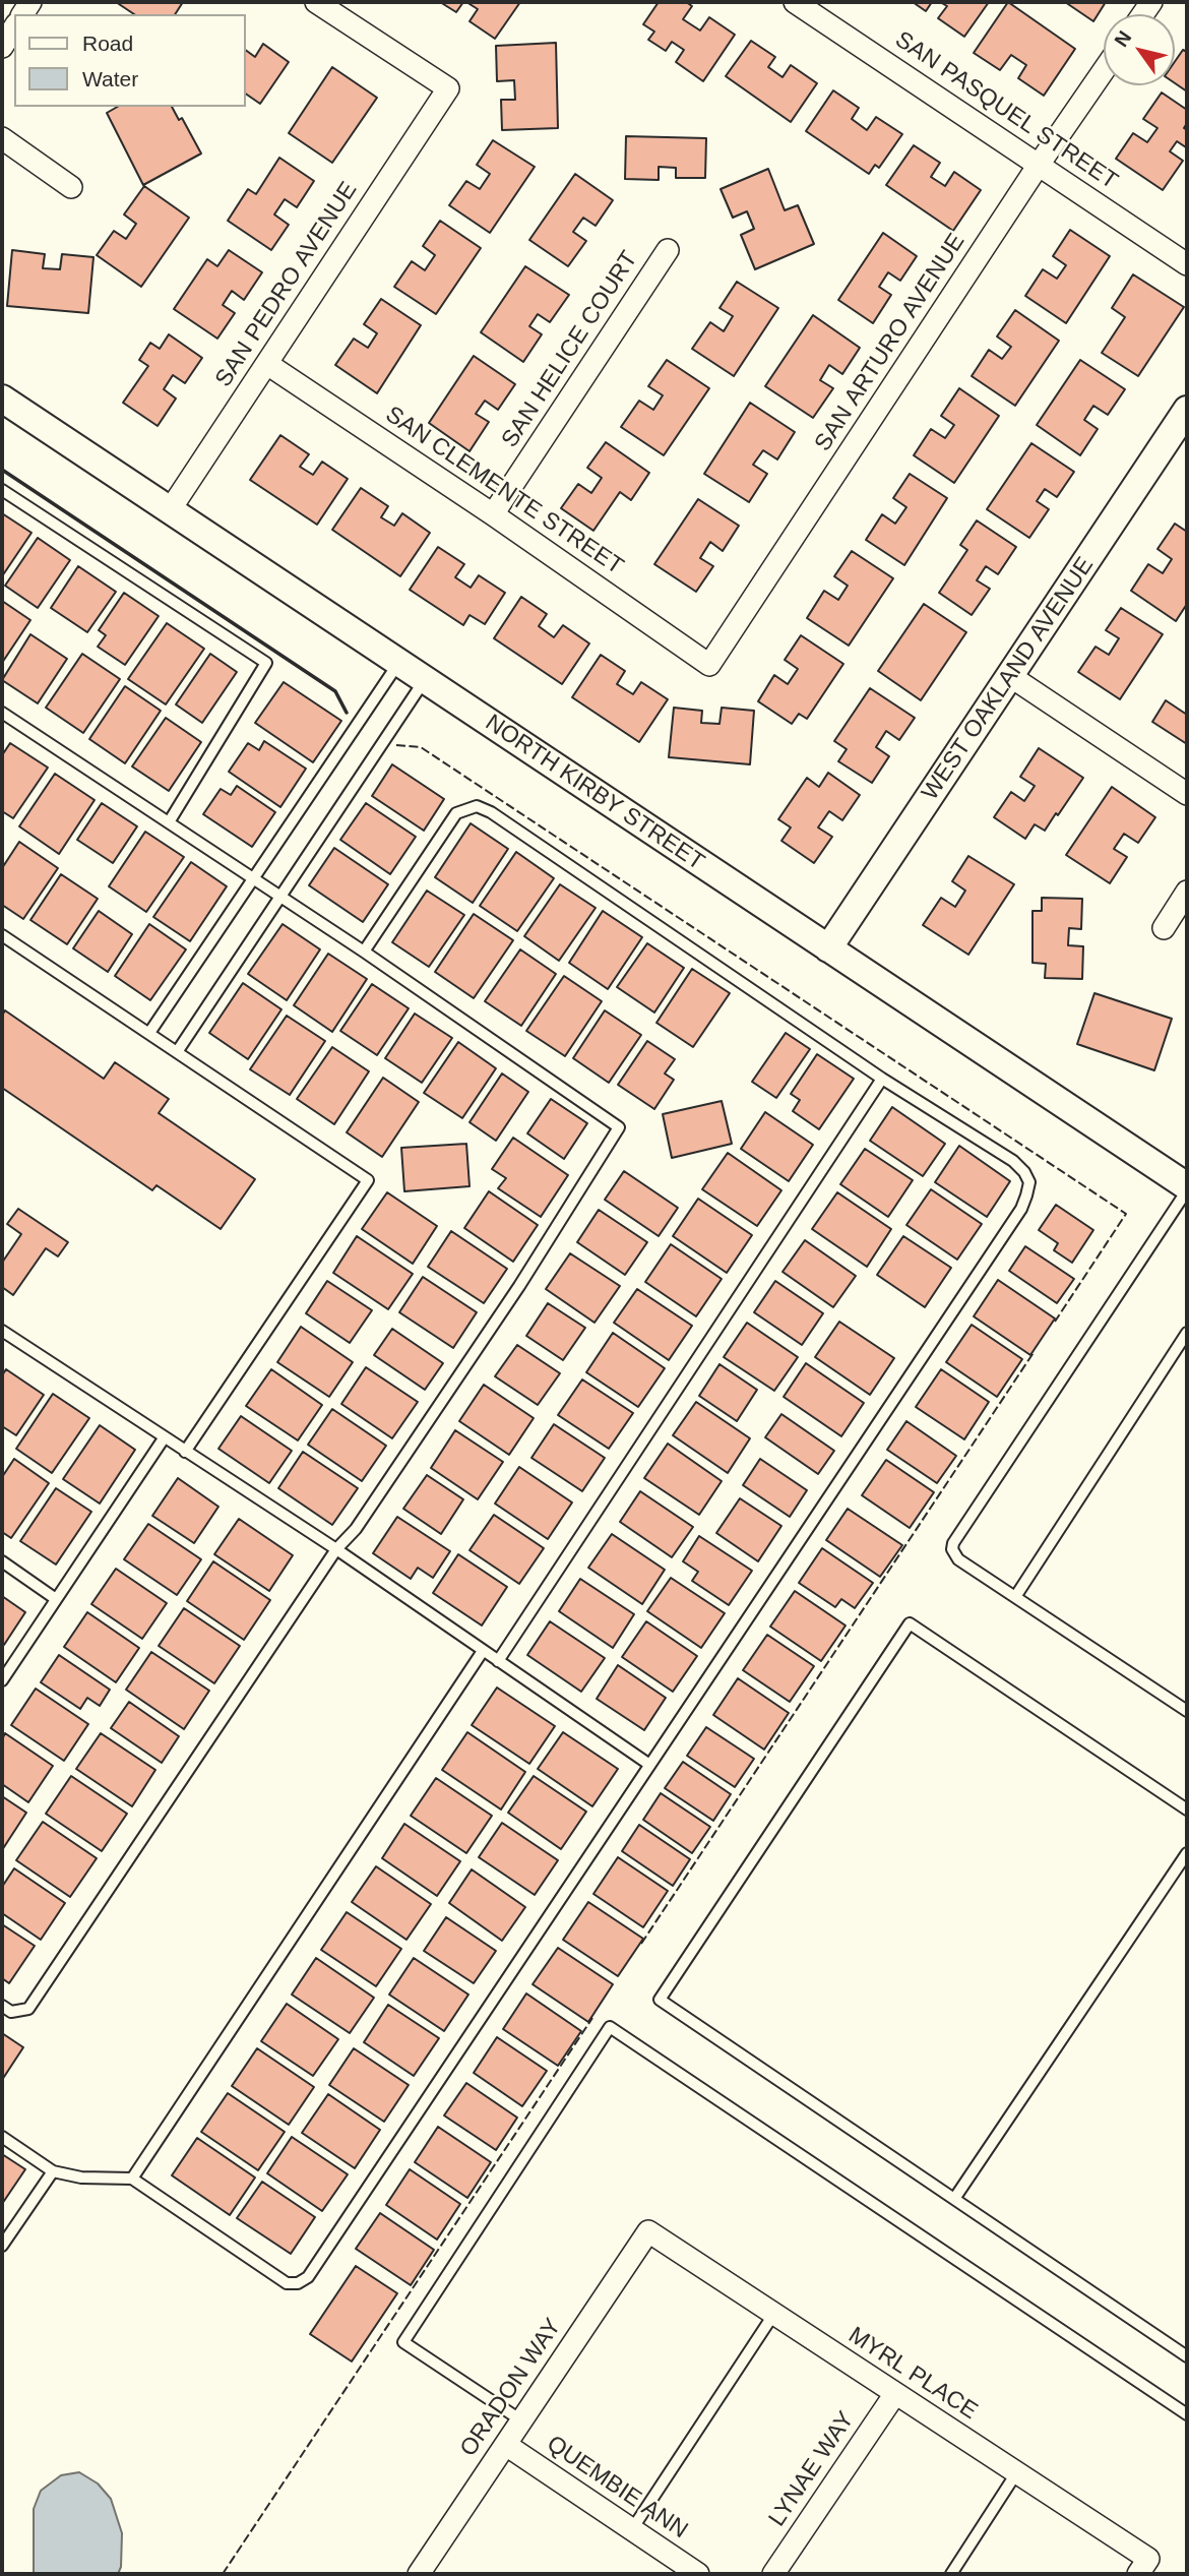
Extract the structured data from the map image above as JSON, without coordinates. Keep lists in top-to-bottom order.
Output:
{
  "streets": {
    "street": [
      "SAN PASQUEL STREET",
      "SAN PEDRO AVENUE",
      "SAN ARTURO AVENUE",
      "SAN HELICE COURT",
      "SAN CLEMENTE STREET",
      "WEST OAKLAND AVENUE",
      "NORTH KIRBY STREET",
      "MYRL PLACE",
      "ORADON WAY",
      "LYNAE WAY",
      "QUEMBIE ANN"
    ]
  },
  "crossings": [
    ["SAN PASQUEL STREET", "SAN ARTURO AVENUE"],
    ["SAN PEDRO AVENUE", "SAN CLEMENTE STREET"],
    ["SAN PEDRO AVENUE", "NORTH KIRBY STREET"],
    ["SAN ARTURO AVENUE", "SAN CLEMENTE STREET"],
    ["SAN HELICE COURT", "SAN CLEMENTE STREET"],
    ["WEST OAKLAND AVENUE", "NORTH KIRBY STREET"],
    ["MYRL PLACE", "ORADON WAY"],
    ["MYRL PLACE", "LYNAE WAY"],
    ["ORADON WAY", "QUEMBIE ANN"]
  ],
  "legend": ["Road", "Water"],
  "north": "top left"
}
